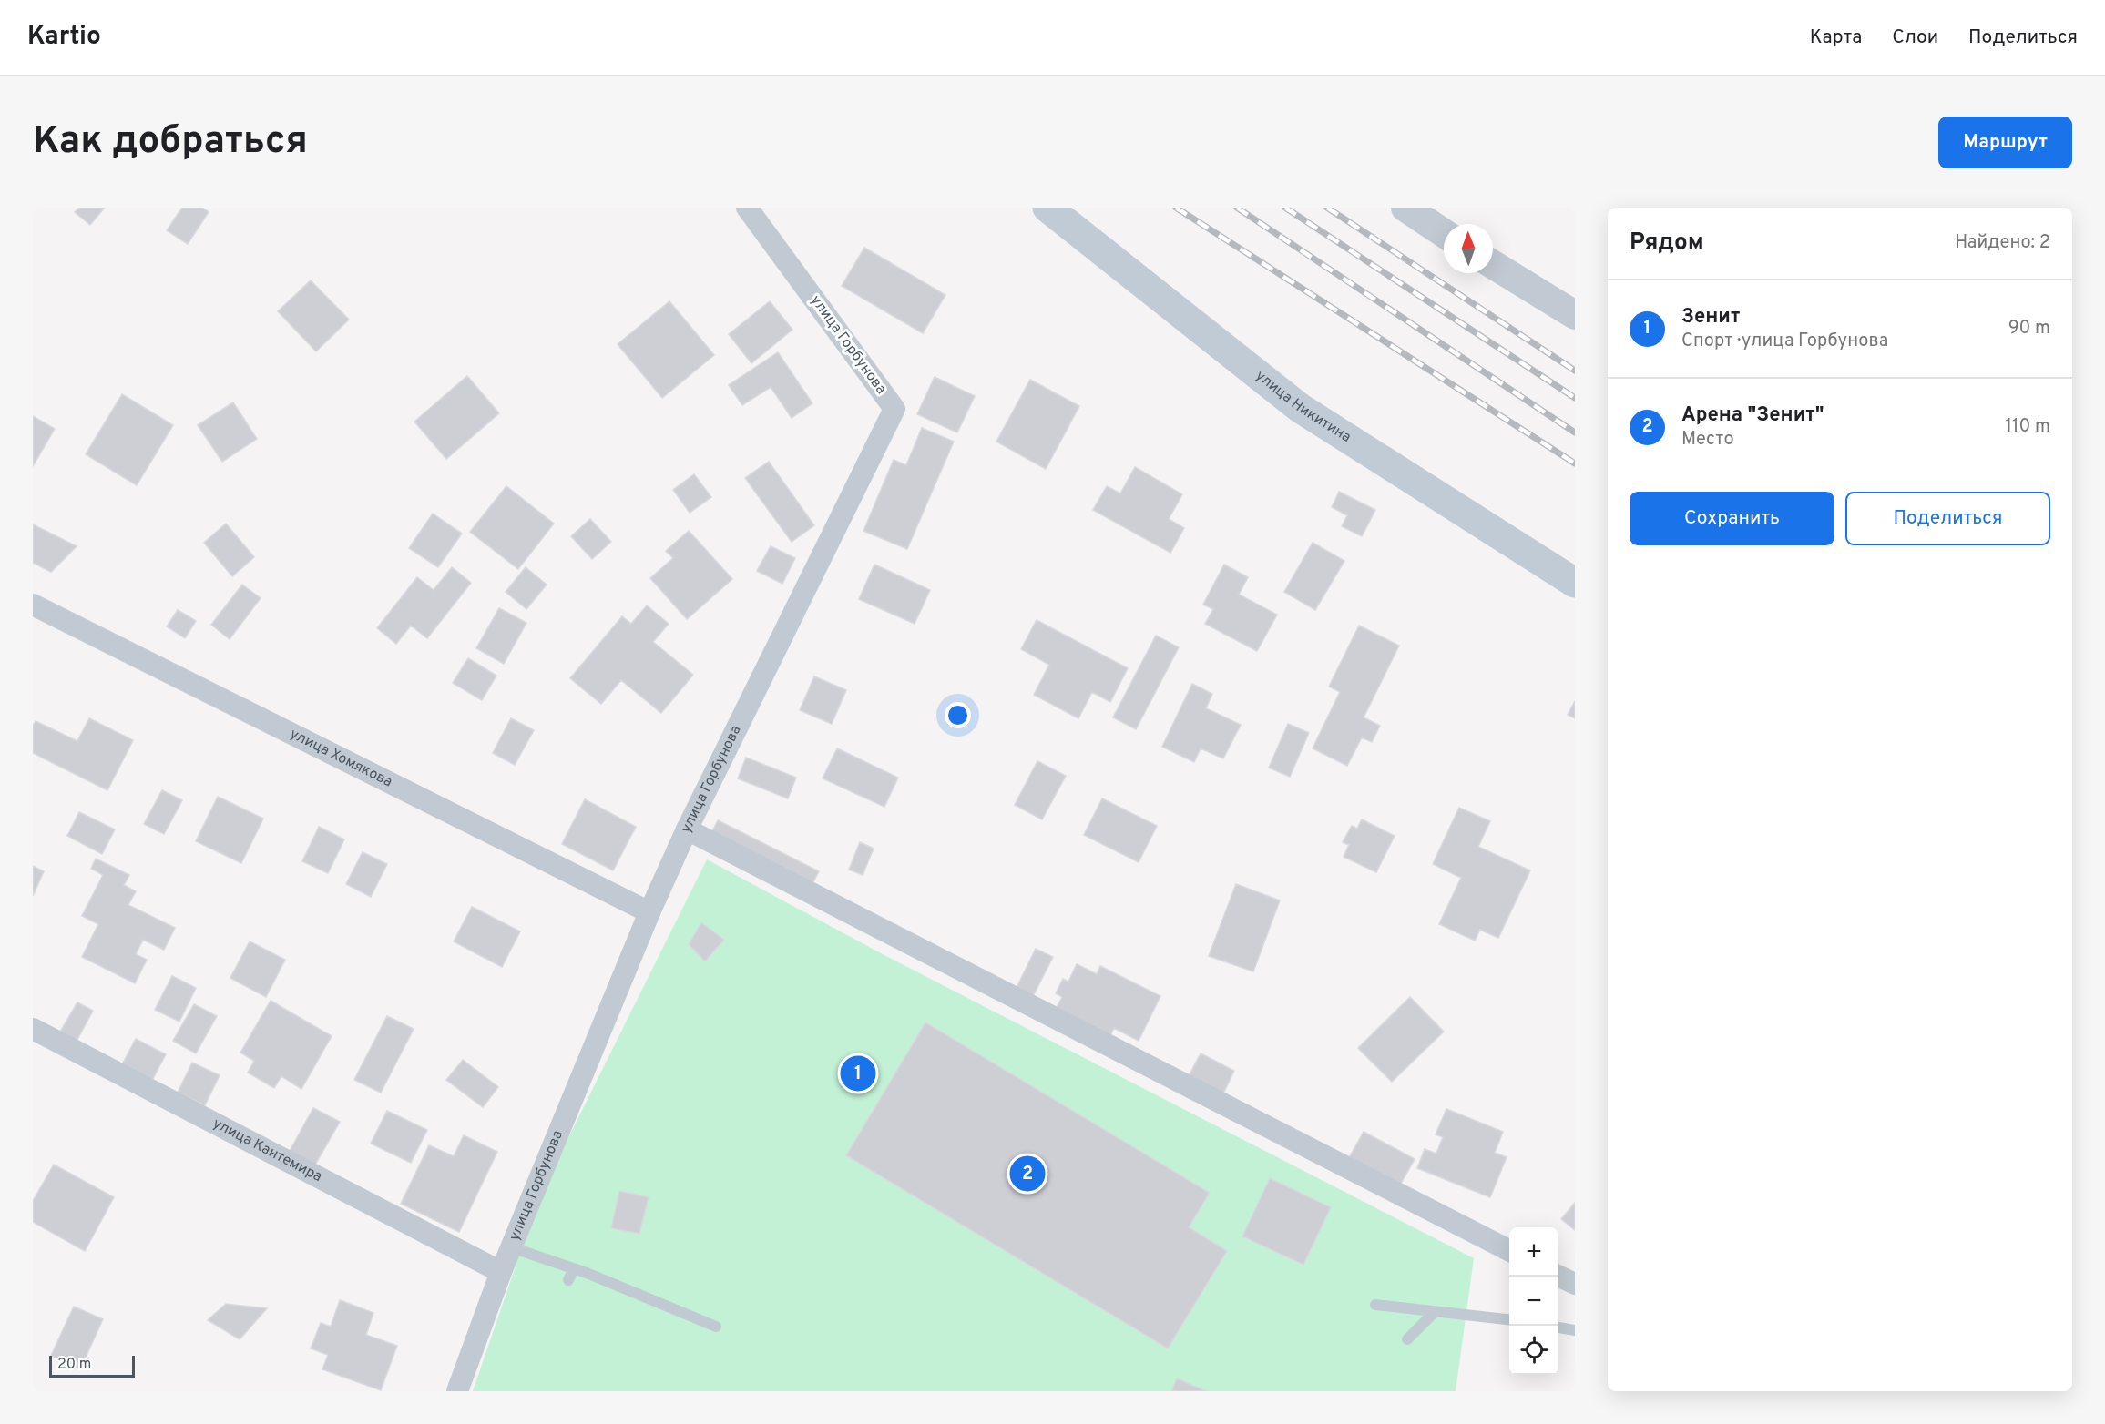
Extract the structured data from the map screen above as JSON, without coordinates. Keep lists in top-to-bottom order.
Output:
{
  "streets": {
    "main road": ["улица Никитина"],
    "street": ["улица Горбунова", "улица Хомякова", "улица Кантемира"]
  },
  "crossings": [
    ["улица Горбунова", "улица Хомякова"],
    ["улица Горбунова", "улица Кантемира"]
  ],
  "scale_bar": "20 m",
  "north": "top",
  "page": {
    "header": "Kartio",
    "nav": ["Карта", "Слои", "Поделиться"],
    "buttons": [
      "Маршрут",
      ["Сохранить", "Поделиться"]
    ],
    "title": "Как добраться",
    "heading": ["Рядом", "Найдено: 2"],
    "list": [
      {
        "mark": "1",
        "name": "Зенит",
        "note": "Спорт · улица Горбунова",
        "value": "90 m"
      },
      {
        "mark": "2",
        "name": "Арена \"Зенит\"",
        "note": "Место",
        "value": "110 m"
      }
    ],
    "pins": ["1", "2"],
    "map_buttons": ["+", "−"],
    "scale": "20 m"
  }
}
